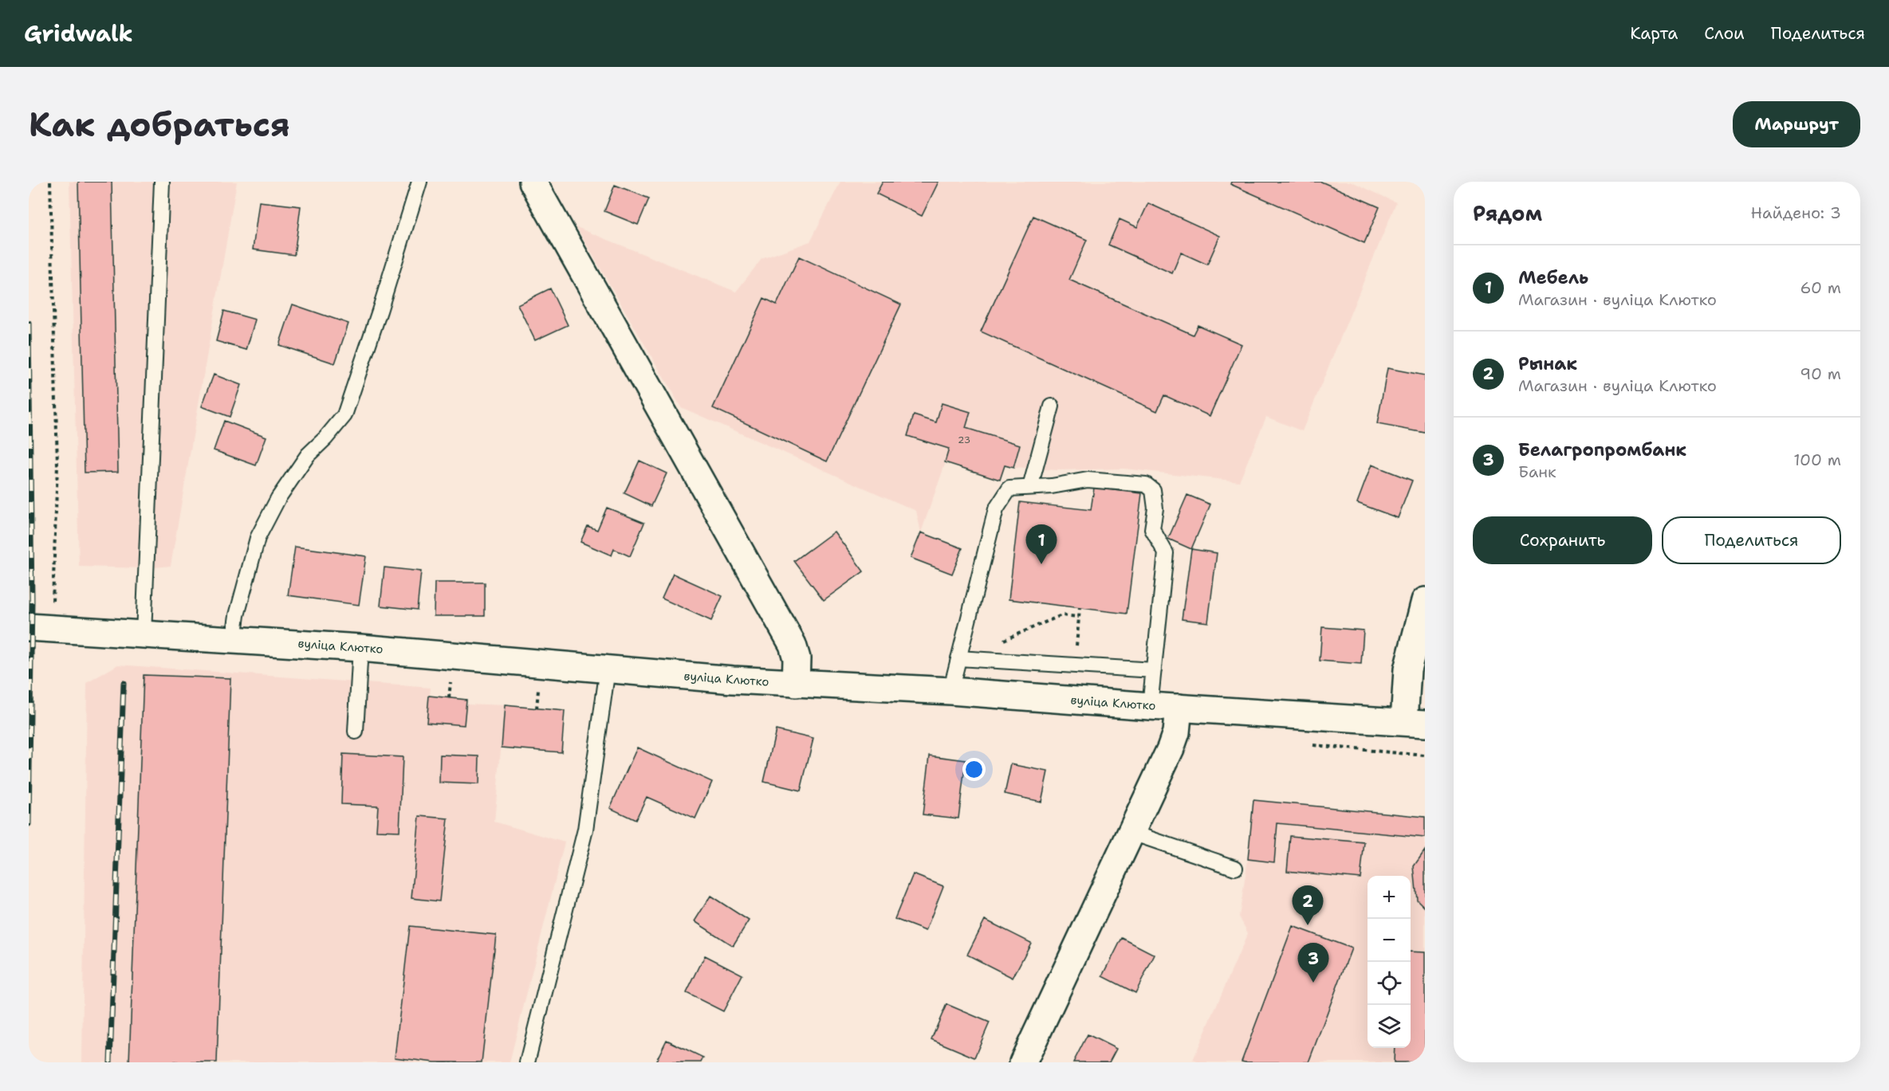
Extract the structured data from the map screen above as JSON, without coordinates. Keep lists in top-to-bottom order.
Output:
{
  "streets": {
    "main road": ["вуліца Клютко"]
  },
  "house_numbers": ["23"],
  "page": {
    "header": "Gridwalk",
    "nav": ["Карта", "Слои", "Поделиться"],
    "buttons": [
      "Маршрут",
      ["Сохранить", "Поделиться"]
    ],
    "title": "Как добраться",
    "heading": ["Рядом", "Найдено: 3"],
    "list": [
      {
        "mark": "1",
        "name": "Мебель",
        "note": "Магазин · вуліца Клютко",
        "value": "60 m"
      },
      {
        "mark": "2",
        "name": "Рынак",
        "note": "Магазин · вуліца Клютко",
        "value": "90 m"
      },
      {
        "mark": "3",
        "name": "Белагропромбанк",
        "note": "Банк",
        "value": "100 m"
      }
    ],
    "pins": ["1", "2", "3"],
    "map_buttons": ["+", "−"]
  }
}
